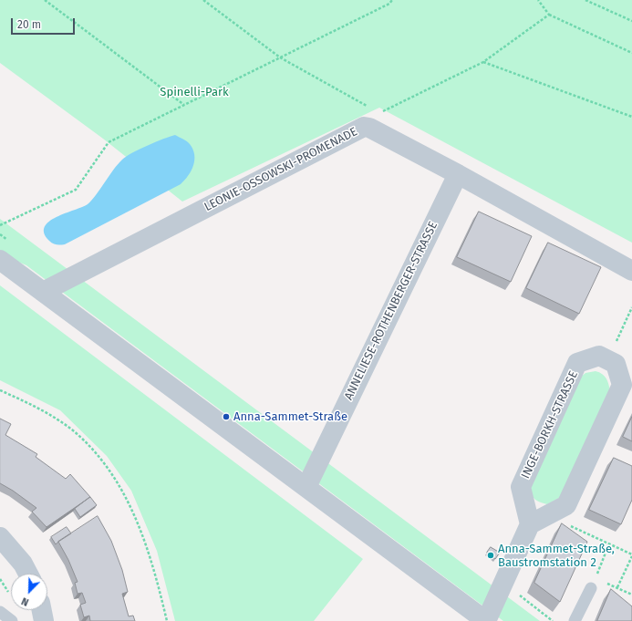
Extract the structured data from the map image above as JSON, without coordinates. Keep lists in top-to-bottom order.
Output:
{
  "streets": {
    "street": ["LEONIE-OSSOWSKI-PROMENADE", "ANNELIESE-ROTHENBERGER-STRASSE", "INGE-BORKH-STRASSE"]
  },
  "crossings": [
    ["LEONIE-OSSOWSKI-PROMENADE", "ANNELIESE-ROTHENBERGER-STRASSE"]
  ],
  "parks": ["Spinelli-Park"],
  "places": ["Anna-Sammet-Straße", "Anna-Sammet-Straße, Baustromstation 2"],
  "scale_bar": "20 m",
  "north": "bottom left"
}
